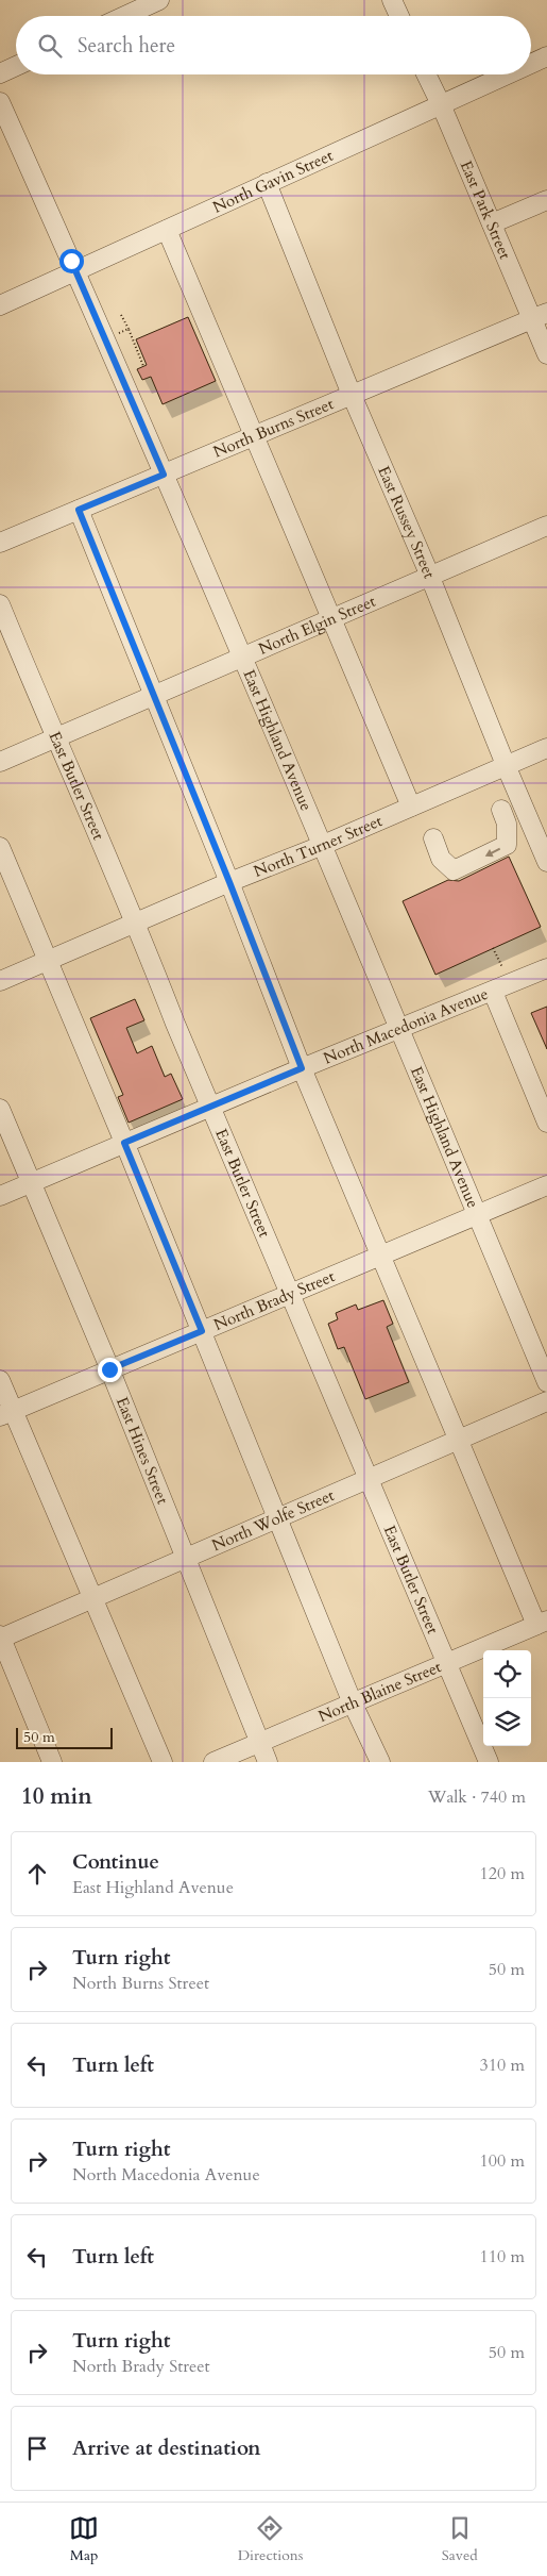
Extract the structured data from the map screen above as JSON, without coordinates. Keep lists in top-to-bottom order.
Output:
{
  "streets": {
    "street": [
      "North Gavin Street",
      "East Park Street",
      "North Burns Street",
      "East Russey Street",
      "North Elgin Street",
      "East Highland Avenue",
      "East Butler Street",
      "North Turner Street",
      "North Macedonia Avenue",
      "North Brady Street",
      "East Hines Street",
      "North Wolfe Street",
      "North Blaine Street"
    ]
  },
  "crossings": [
    ["North Gavin Street", "East Park Street"],
    ["North Gavin Street", "East Russey Street"],
    ["North Gavin Street", "East Highland Avenue"],
    ["East Park Street", "North Burns Street"],
    ["North Burns Street", "East Russey Street"],
    ["North Burns Street", "East Highland Avenue"],
    ["East Russey Street", "North Elgin Street"],
    ["East Russey Street", "North Turner Street"],
    ["North Elgin Street", "East Highland Avenue"],
    ["North Elgin Street", "East Butler Street"],
    ["East Highland Avenue", "North Turner Street"],
    ["East Highland Avenue", "North Macedonia Avenue"],
    ["East Highland Avenue", "North Brady Street"],
    ["East Butler Street", "North Turner Street"],
    ["East Butler Street", "North Macedonia Avenue"],
    ["East Butler Street", "North Brady Street"],
    ["East Butler Street", "North Wolfe Street"],
    ["East Butler Street", "North Blaine Street"],
    ["North Macedonia Avenue", "East Hines Street"],
    ["North Brady Street", "East Hines Street"],
    ["East Hines Street", "North Wolfe Street"],
    ["East Hines Street", "North Blaine Street"]
  ],
  "scale_bar": "50 m",
  "page": {
    "search": "Search here",
    "scale": "50 m",
    "heading": ["10 min", "Walk · 740 m"],
    "list": [
      ["Continue", "East Highland Avenue", "120 m"],
      ["Turn right", "North Burns Street", "50 m"],
      ["Turn left", "310 m"],
      ["Turn right", "North Macedonia Avenue", "100 m"],
      ["Turn left", "110 m"],
      ["Turn right", "North Brady Street", "50 m"],
      "Arrive at destination"
    ],
    "nav": ["Map", "Directions", "Saved"]
  }
}
